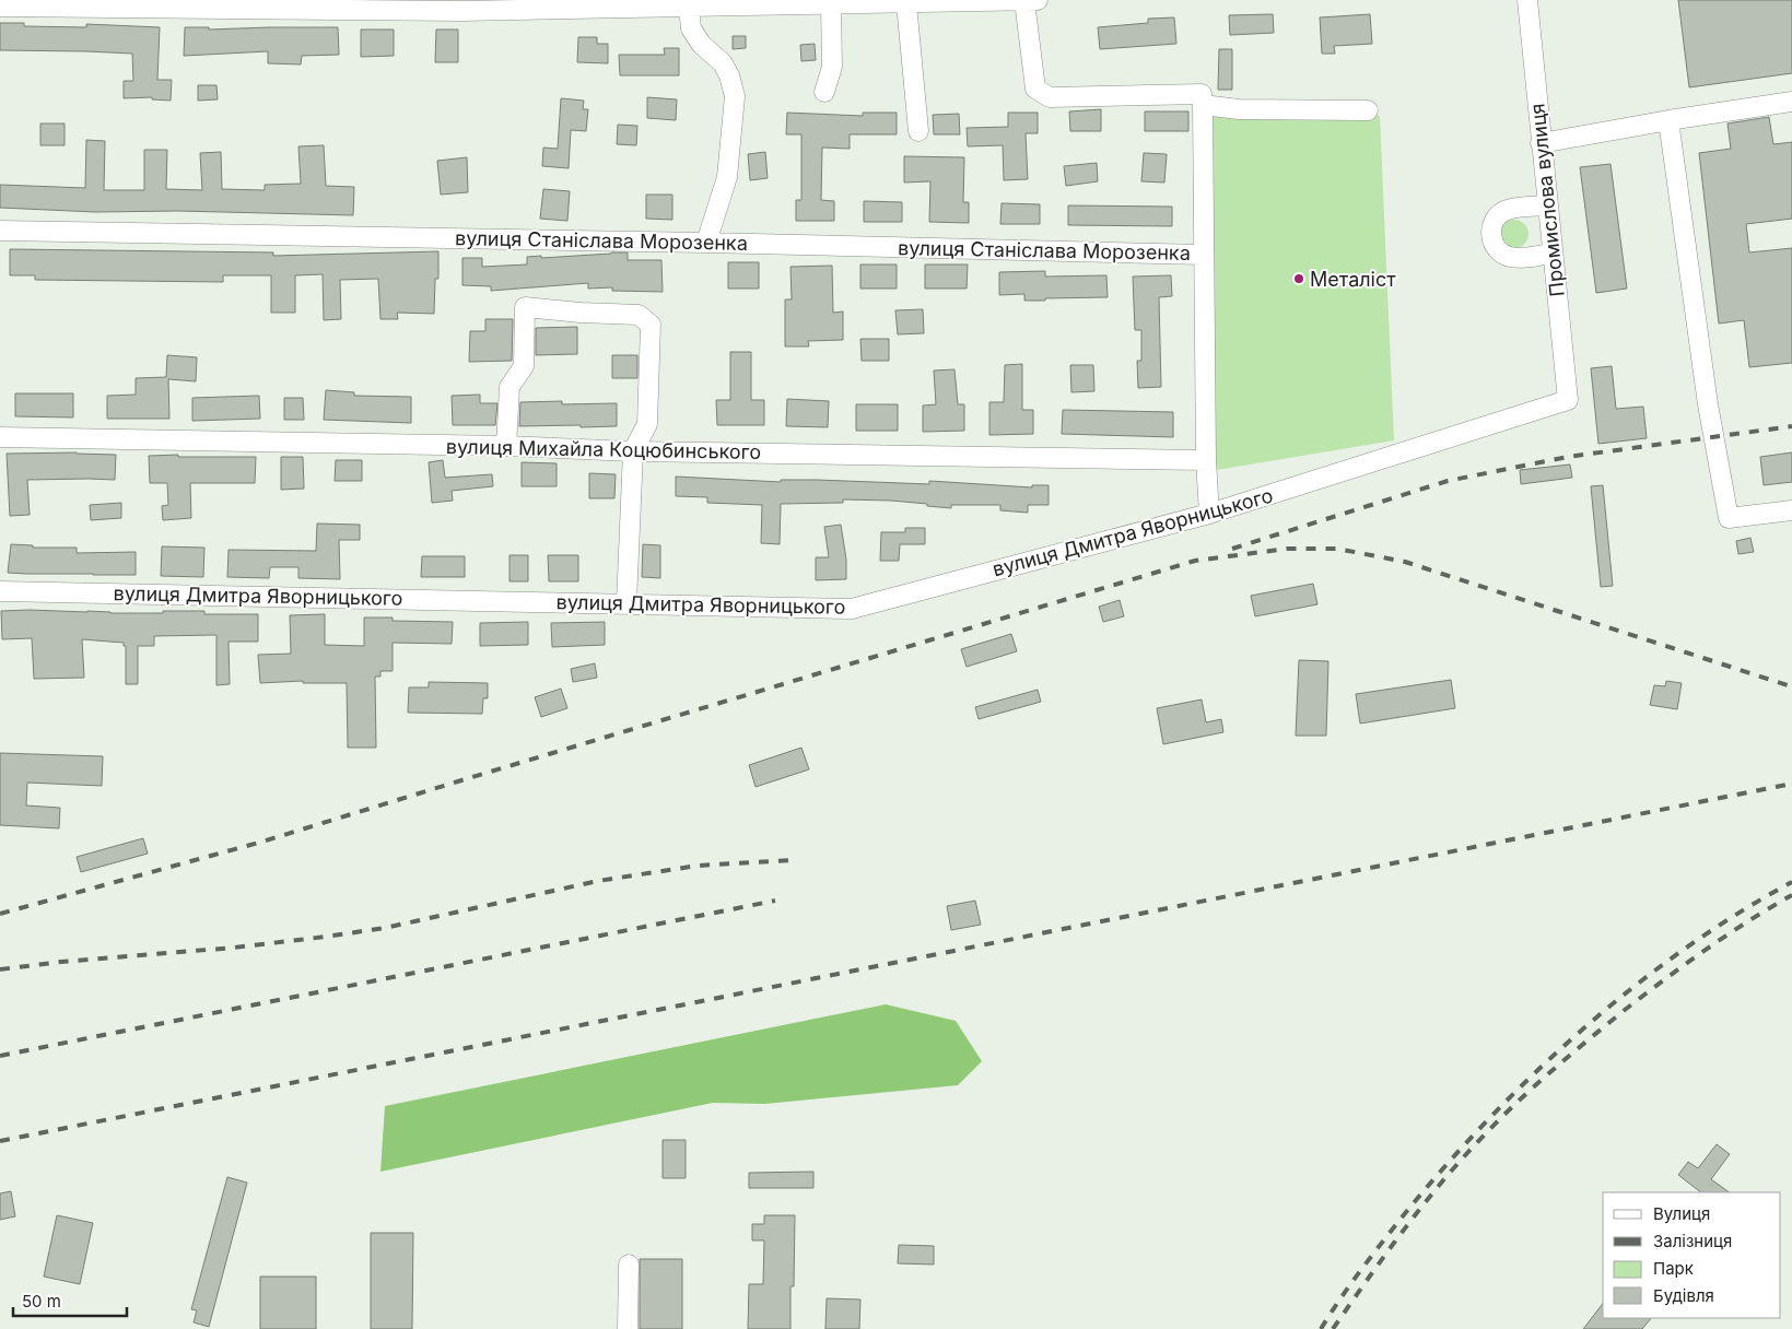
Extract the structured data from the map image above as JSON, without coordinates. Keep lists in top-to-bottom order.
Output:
{
  "streets": {
    "street": [
      "Промислова вулиця",
      "вулиця Станіслава Морозенка",
      "вулиця Михайла Коцюбинського",
      "вулиця Дмитра Яворницького"
    ]
  },
  "crossings": [
    ["Промислова вулиця", "вулиця Дмитра Яворницького"]
  ],
  "places": ["Металіст"],
  "legend": [
    "Вулиця",
    "Залізниця",
    "Парк",
    "Будівля"
  ],
  "scale_bar": "50 m"
}
